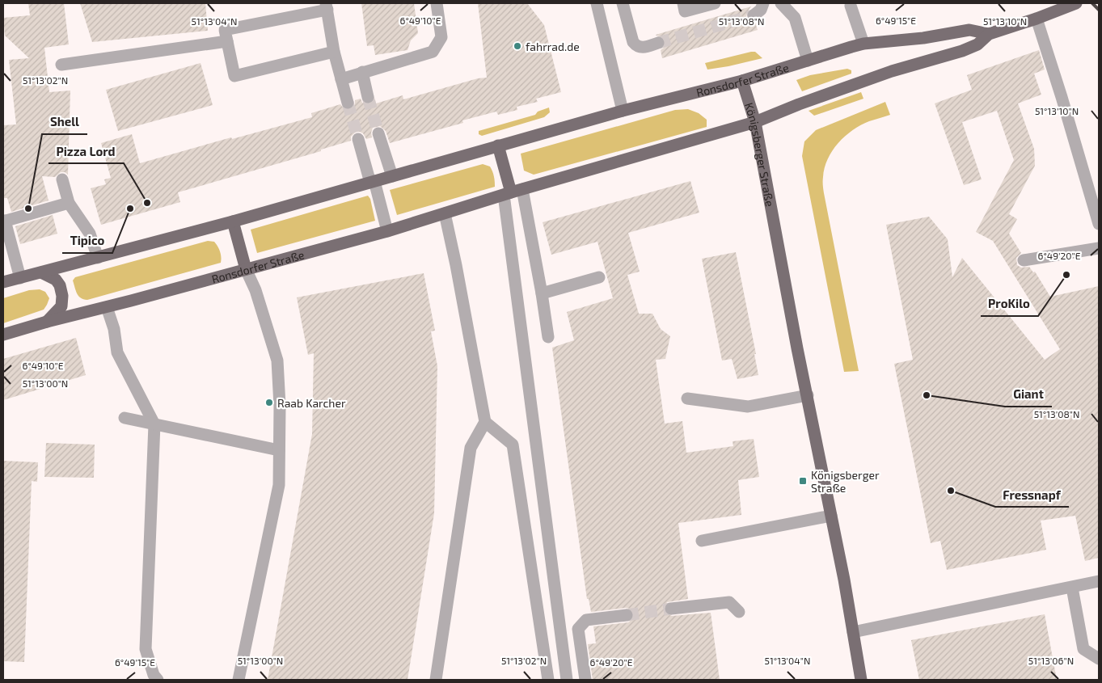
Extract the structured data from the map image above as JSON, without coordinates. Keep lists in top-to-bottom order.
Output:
{
  "streets": {
    "main road": ["Ronsdorfer Straße", "Königsberger Straße"]
  },
  "crossings": [
    ["Ronsdorfer Straße", "Königsberger Straße"]
  ],
  "places": {
    "other": [
      "fahrrad.de",
      "Pizza Lord",
      "Shell",
      "Tipico",
      "ProKilo",
      "Giant",
      "Raab Karcher",
      "Fressnapf"
    ],
    "transit": ["Königsberger Straße"]
  },
  "coordinates": [
    "6°49'10\"E",
    "6°49'15\"E",
    "51°13'04\"N",
    "51°13'10\"N",
    "51°13'08\"N",
    "51°13'02\"N",
    "6°49'20\"E",
    "51°13'00\"N",
    "51°13'06\"N"
  ]
}
